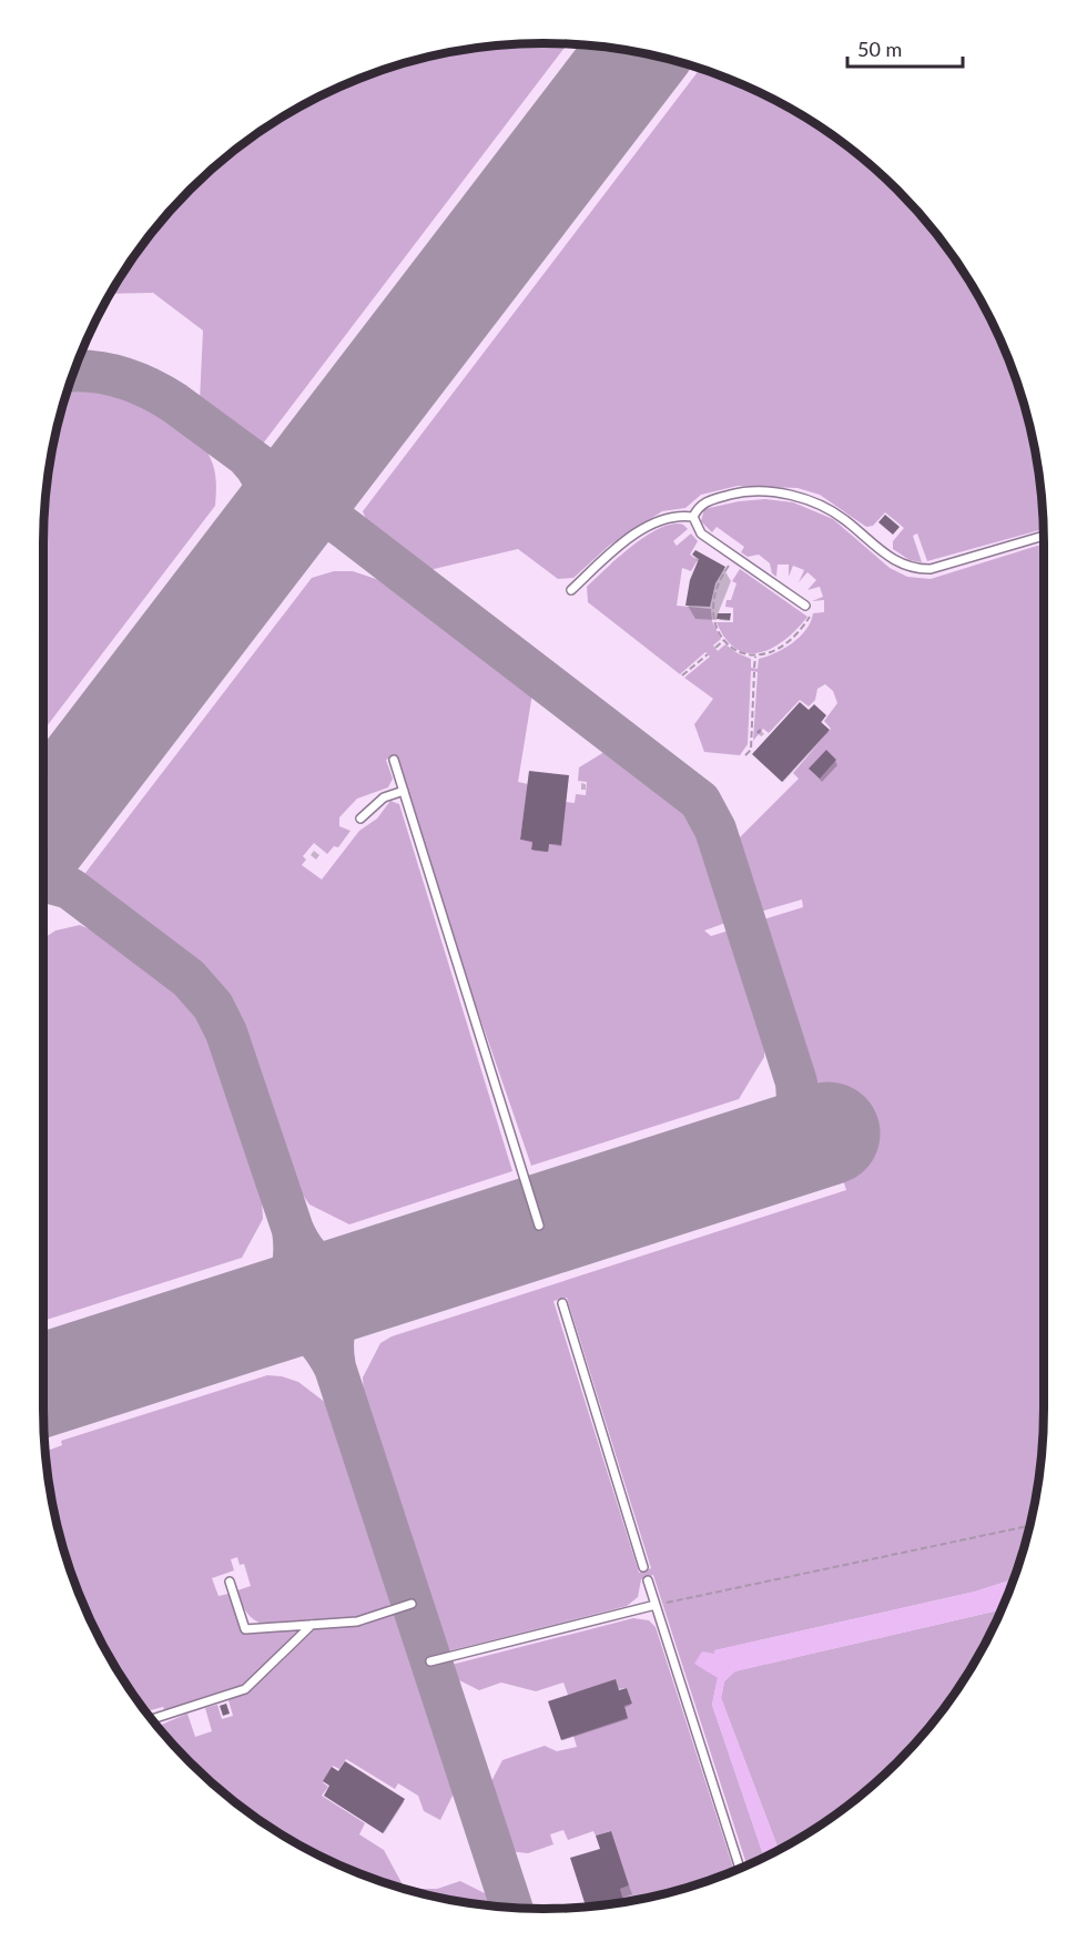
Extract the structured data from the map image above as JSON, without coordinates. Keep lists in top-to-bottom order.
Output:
{
  "scale_bar": "50 m"
}
